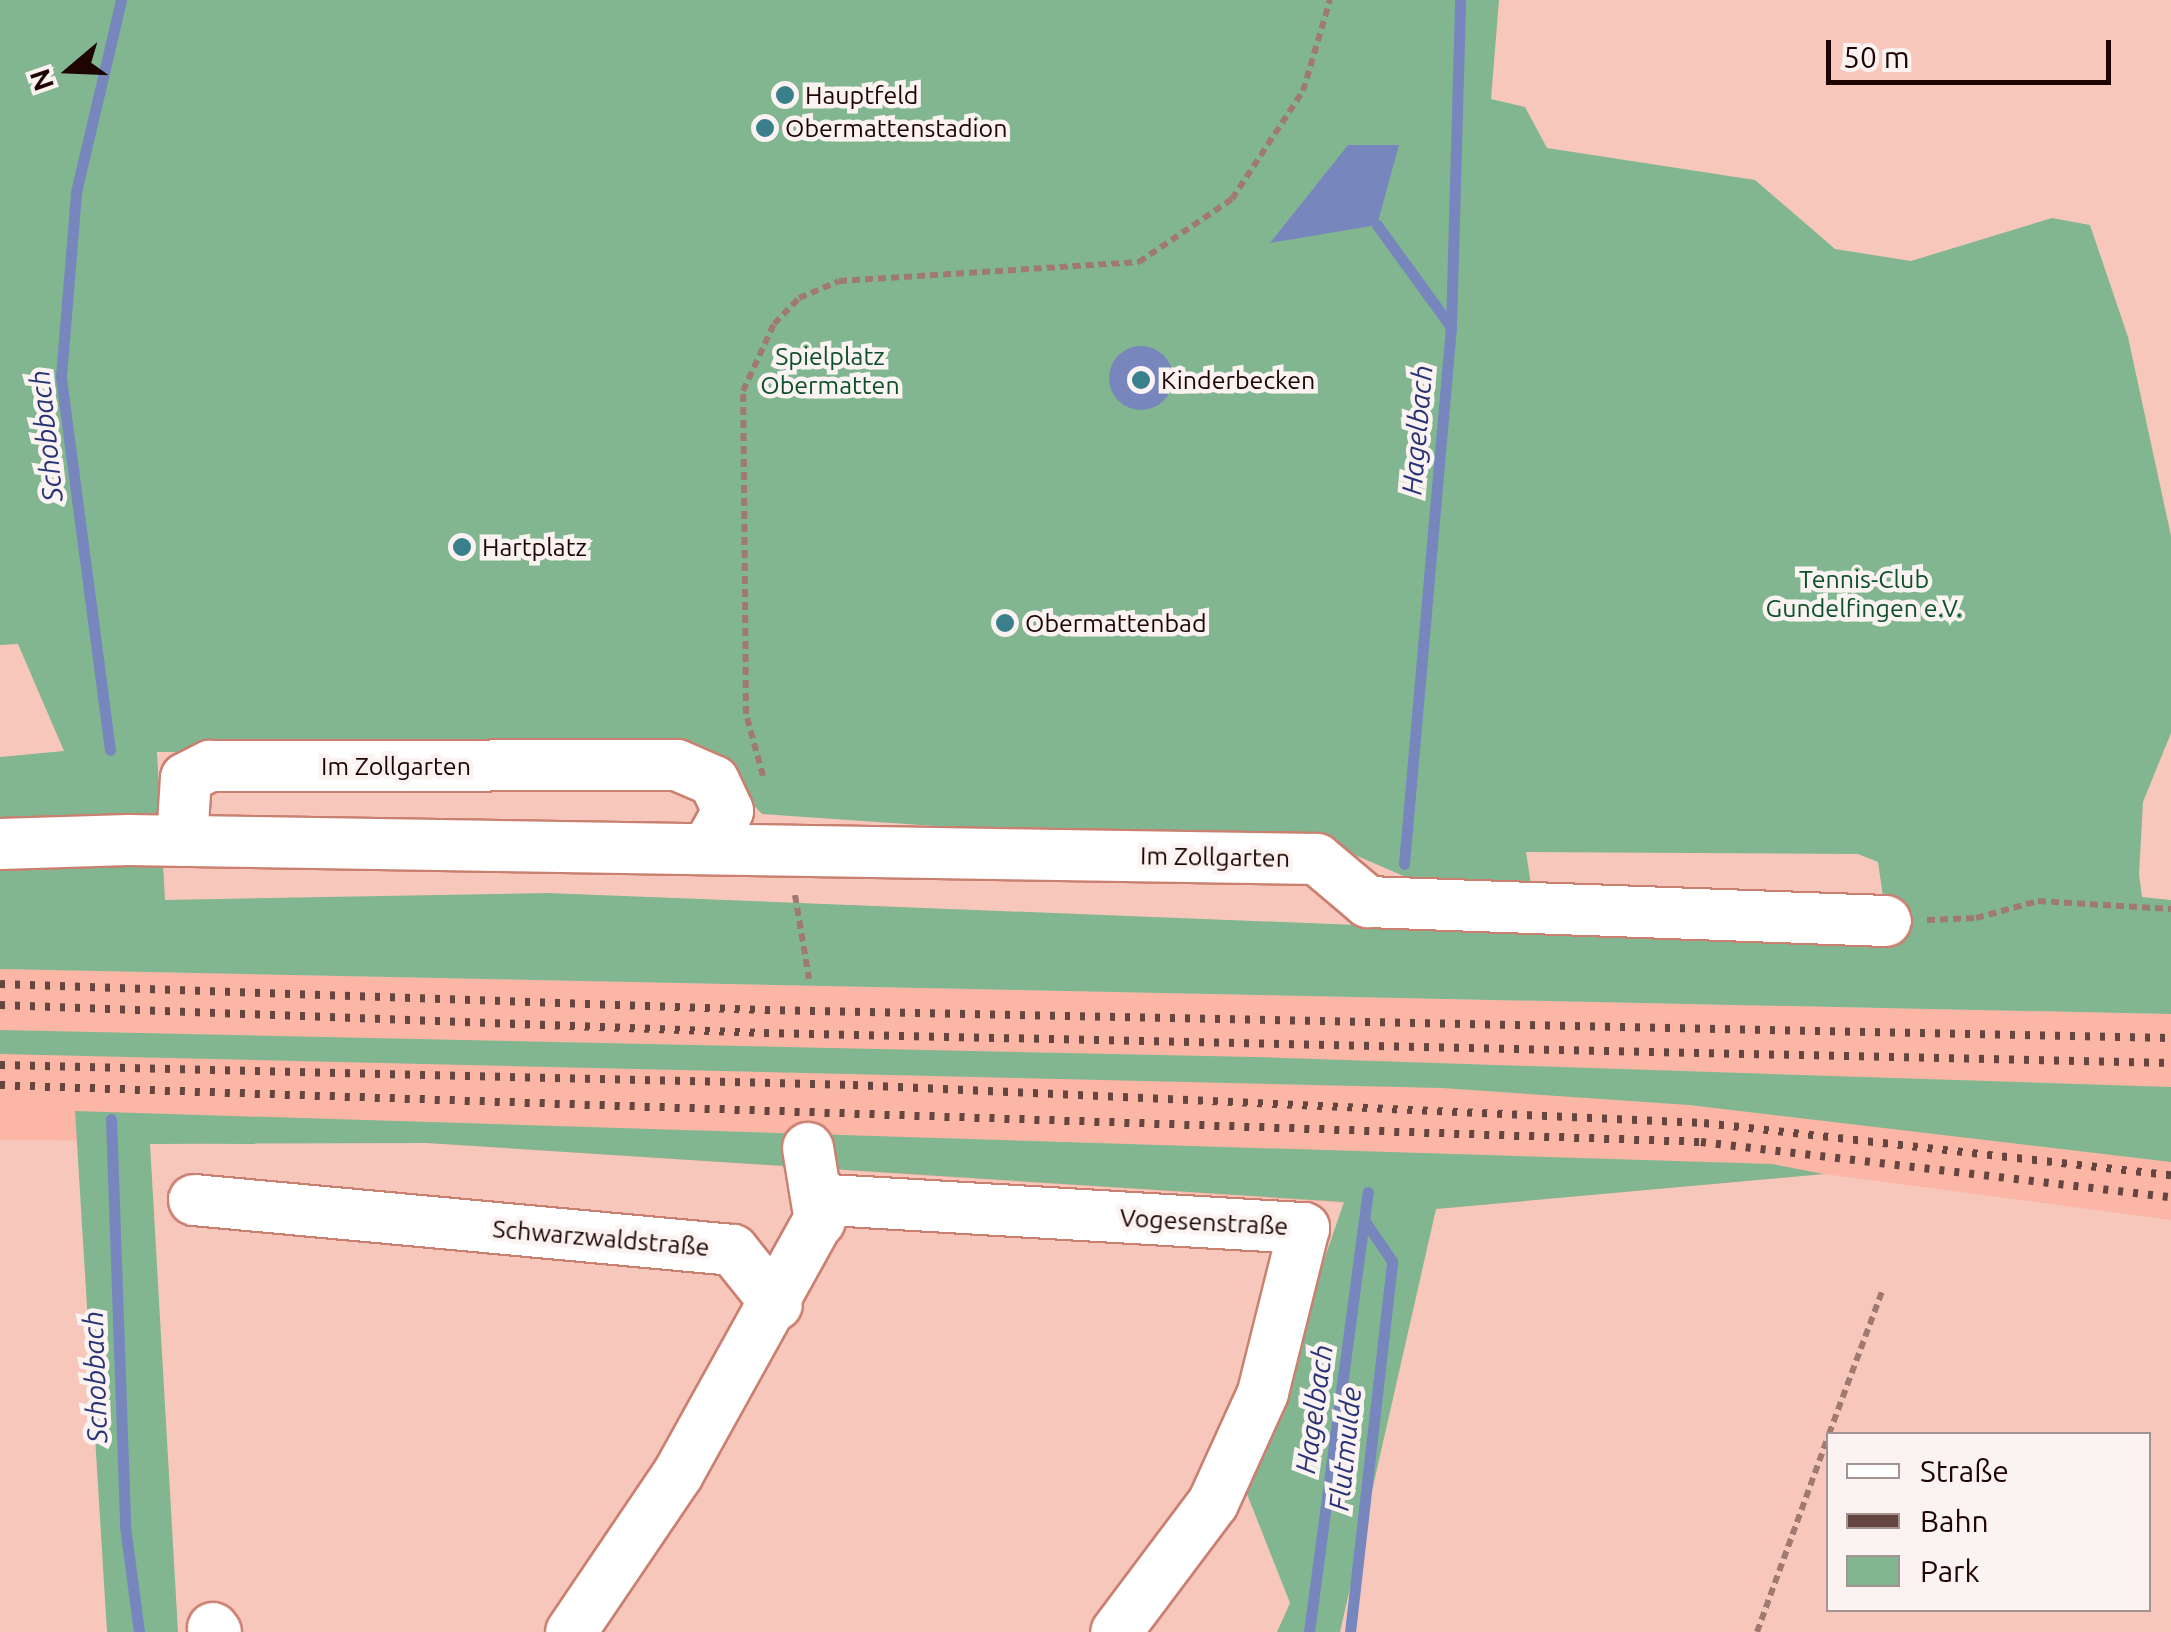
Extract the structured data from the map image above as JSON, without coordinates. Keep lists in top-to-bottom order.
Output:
{
  "streets": {
    "street": ["Im Zollgarten", "Vogesenstraße", "Schwarzwaldstraße"]
  },
  "water": ["Hagelbach", "Schobbach", "Flutmulde"],
  "parks": ["Spielplatz Obermatten", "Tennis-Club Gundelfingen e.V."],
  "places": [
    "Hauptfeld",
    "Obermattenstadion",
    "Kinderbecken",
    "Hartplatz",
    "Obermattenbad"
  ],
  "legend": ["Straße", "Bahn", "Park"],
  "scale_bar": "50 m",
  "north": "left"
}
